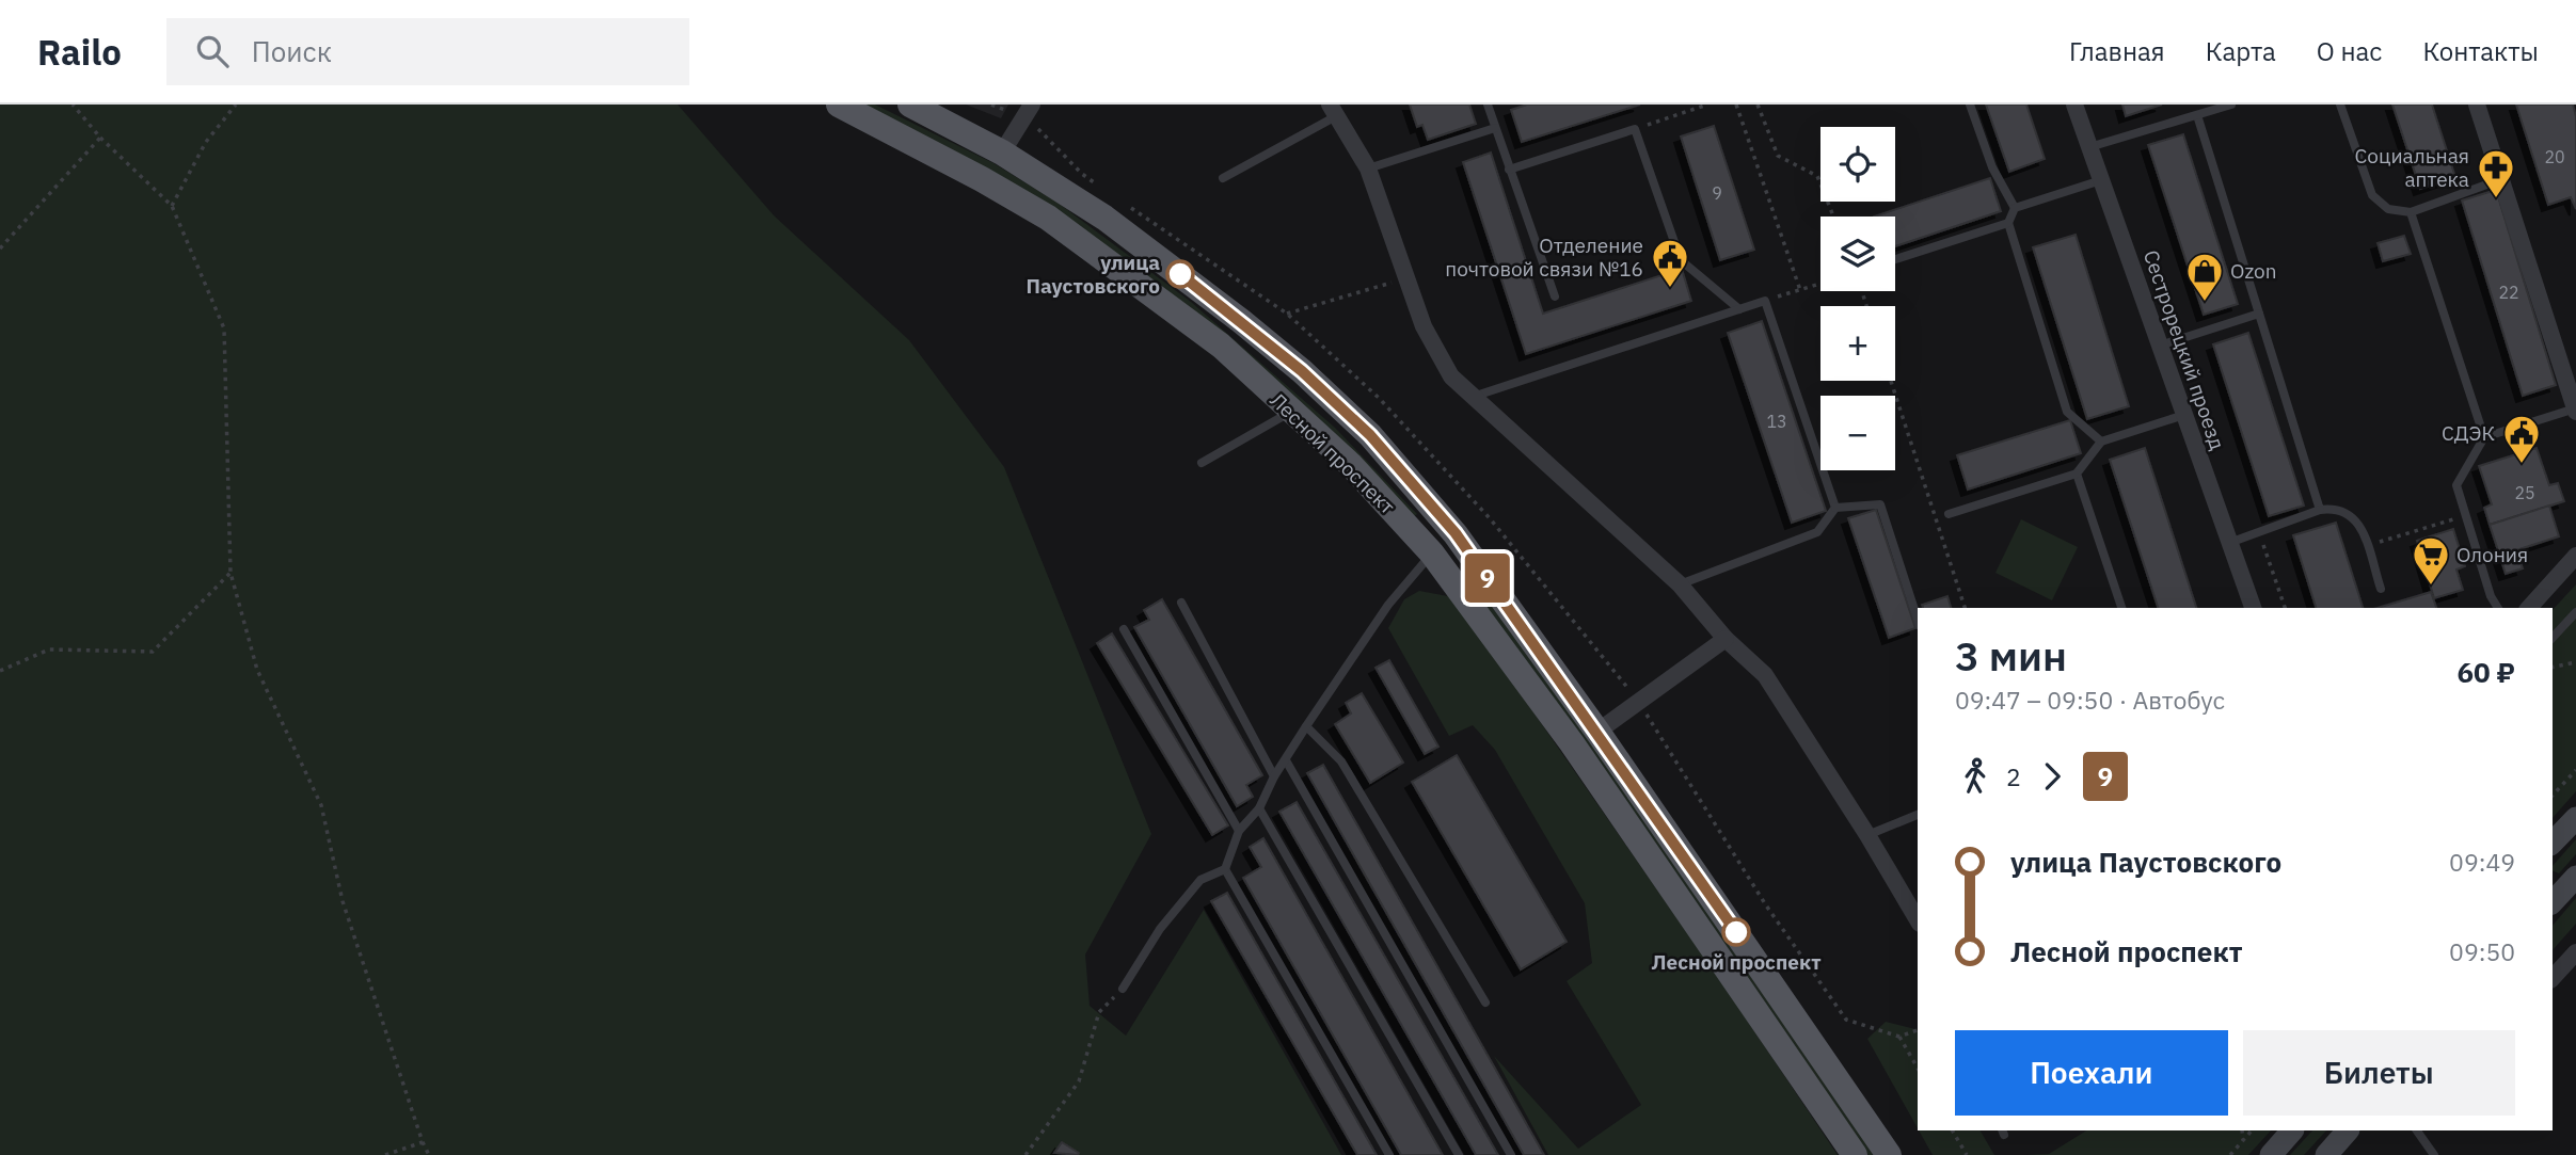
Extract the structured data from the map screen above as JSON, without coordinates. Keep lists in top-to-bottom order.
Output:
{
  "streets": {
    "main road": ["Лесной проспект"],
    "street": ["Сестрорецкий проезд"]
  },
  "places": {
    "pharmacy": ["Социальная аптека"],
    "other": ["улица Паустовского", "Лесной проспект"],
    "public building": ["Отделение почтовой связи №16", "СДЭК"],
    "shop": ["Ozon"],
    "supermarket": ["Олония"]
  },
  "lines": ["bus line 9"],
  "house_numbers": [
    "20",
    "9",
    "22",
    "13",
    "25"
  ],
  "page": {
    "header": "Railo",
    "search": "Поиск",
    "nav": [
      "Главная",
      "Карта",
      "О нас",
      "Контакты"
    ],
    "on_map": "9",
    "map_buttons": ["+", "−"],
    "heading": ["3 мин", "09:47 – 09:50 · Автобус", "60 ₽"],
    "legs": ["2", "9"],
    "list": [
      {
        "name": "улица Паустовского",
        "value": "09:49"
      },
      {
        "name": "Лесной проспект",
        "value": "09:50"
      }
    ],
    "buttons": ["Поехали", "Билеты"]
  }
}
